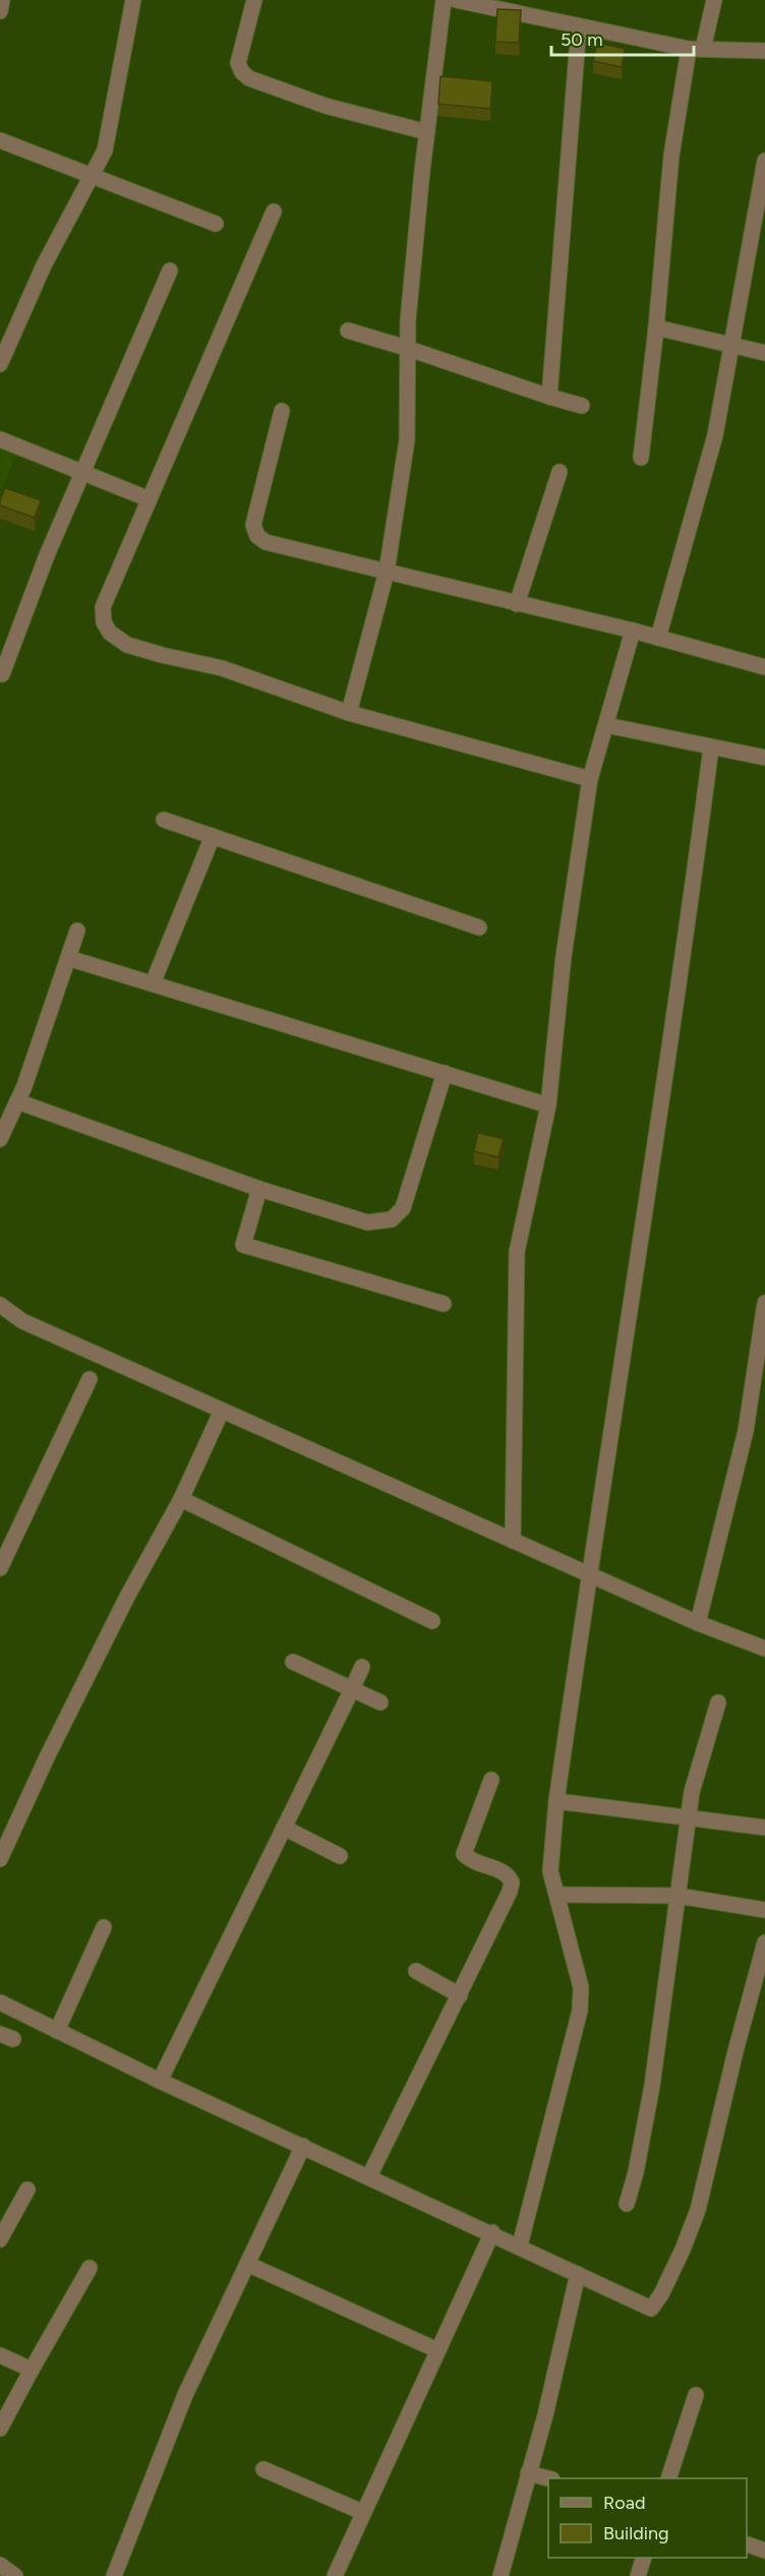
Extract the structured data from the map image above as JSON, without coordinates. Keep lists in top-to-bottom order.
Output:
{
  "legend": ["Road", "Building"],
  "scale_bar": "50 m"
}
